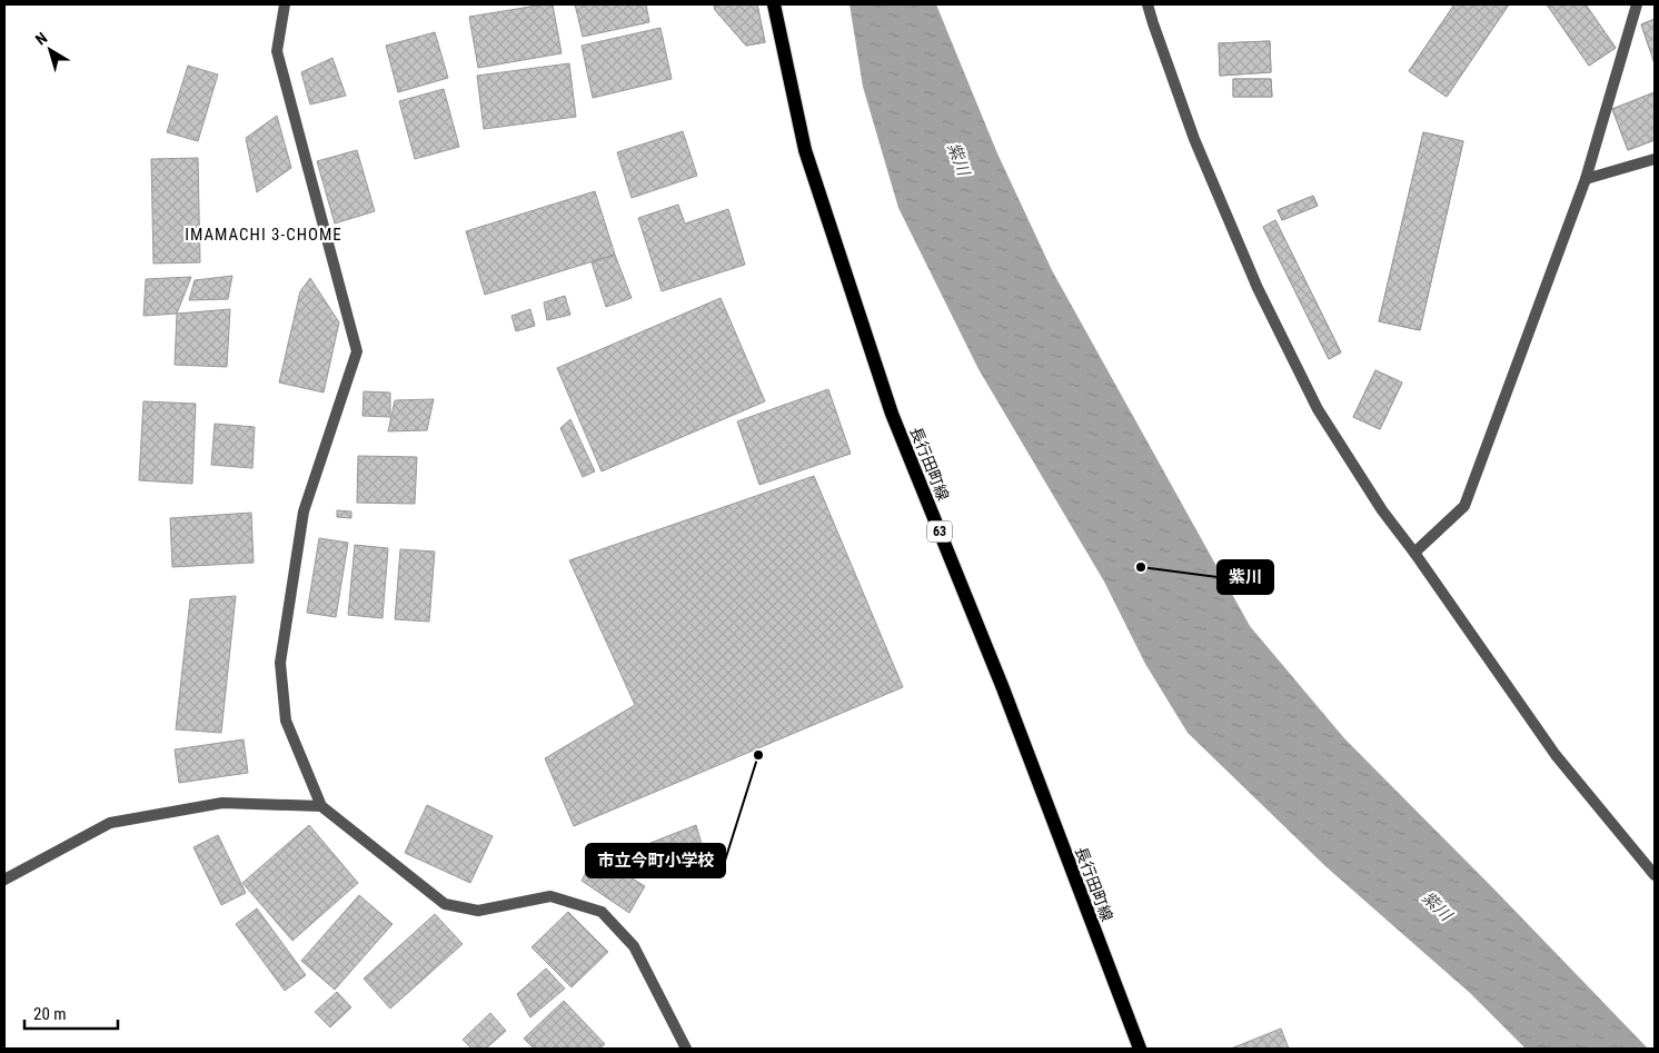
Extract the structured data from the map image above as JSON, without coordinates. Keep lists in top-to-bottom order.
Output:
{
  "streets": {
    "main road": ["長行田町線", "63"]
  },
  "districts": ["IMAMACHI 3-CHOME"],
  "water": ["紫川"],
  "places": ["紫川", "市立今町小学校"],
  "scale_bar": "20 m",
  "north": "top left"
}
